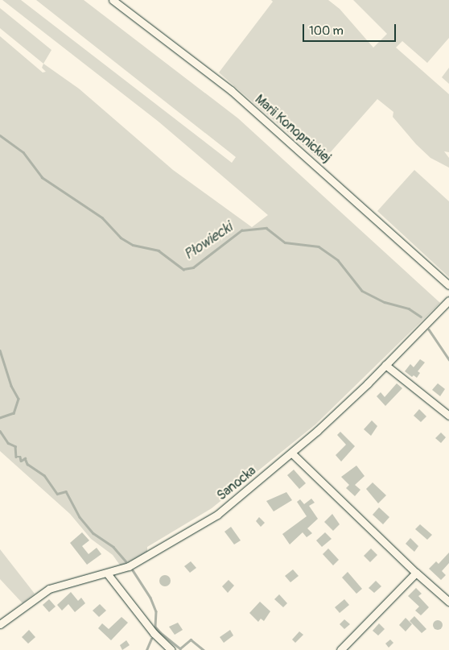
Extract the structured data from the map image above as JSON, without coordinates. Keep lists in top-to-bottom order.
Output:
{
  "streets": {
    "street": ["Marii Konopnickiej", "Sanocka"]
  },
  "water": ["Płowiecki"],
  "scale_bar": "100 m"
}
